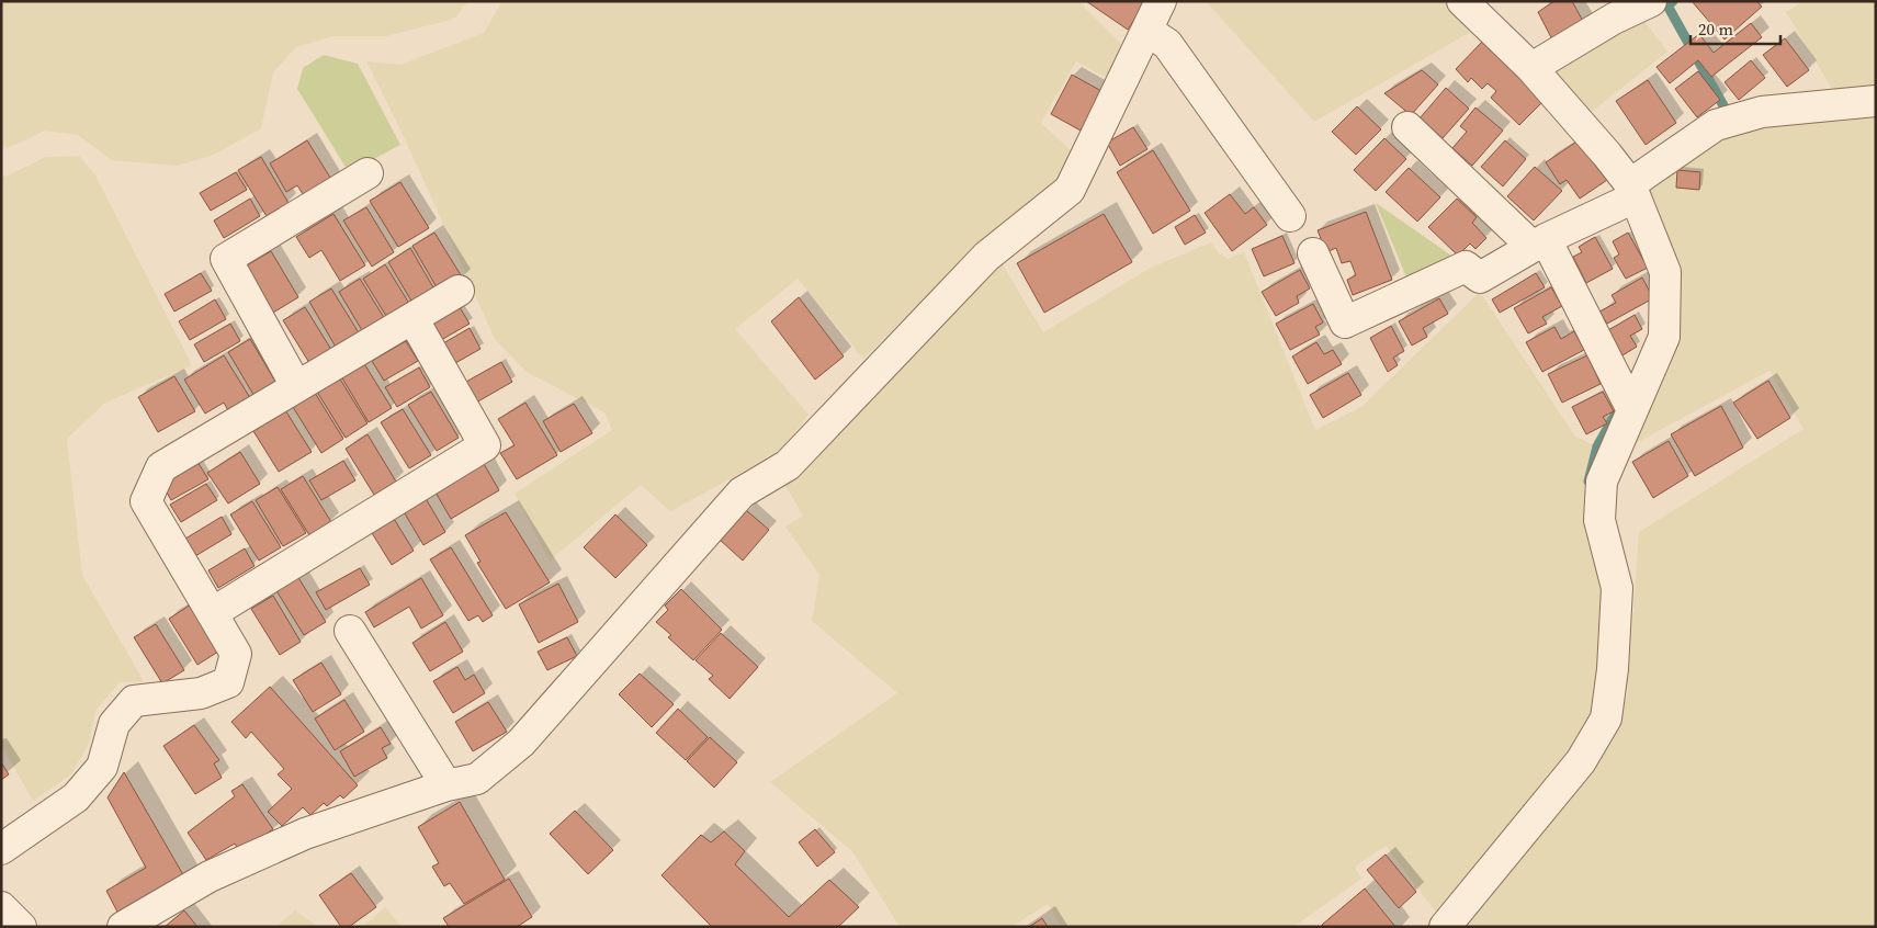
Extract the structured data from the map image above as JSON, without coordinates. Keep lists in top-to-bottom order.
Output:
{
  "scale_bar": "20 m"
}
